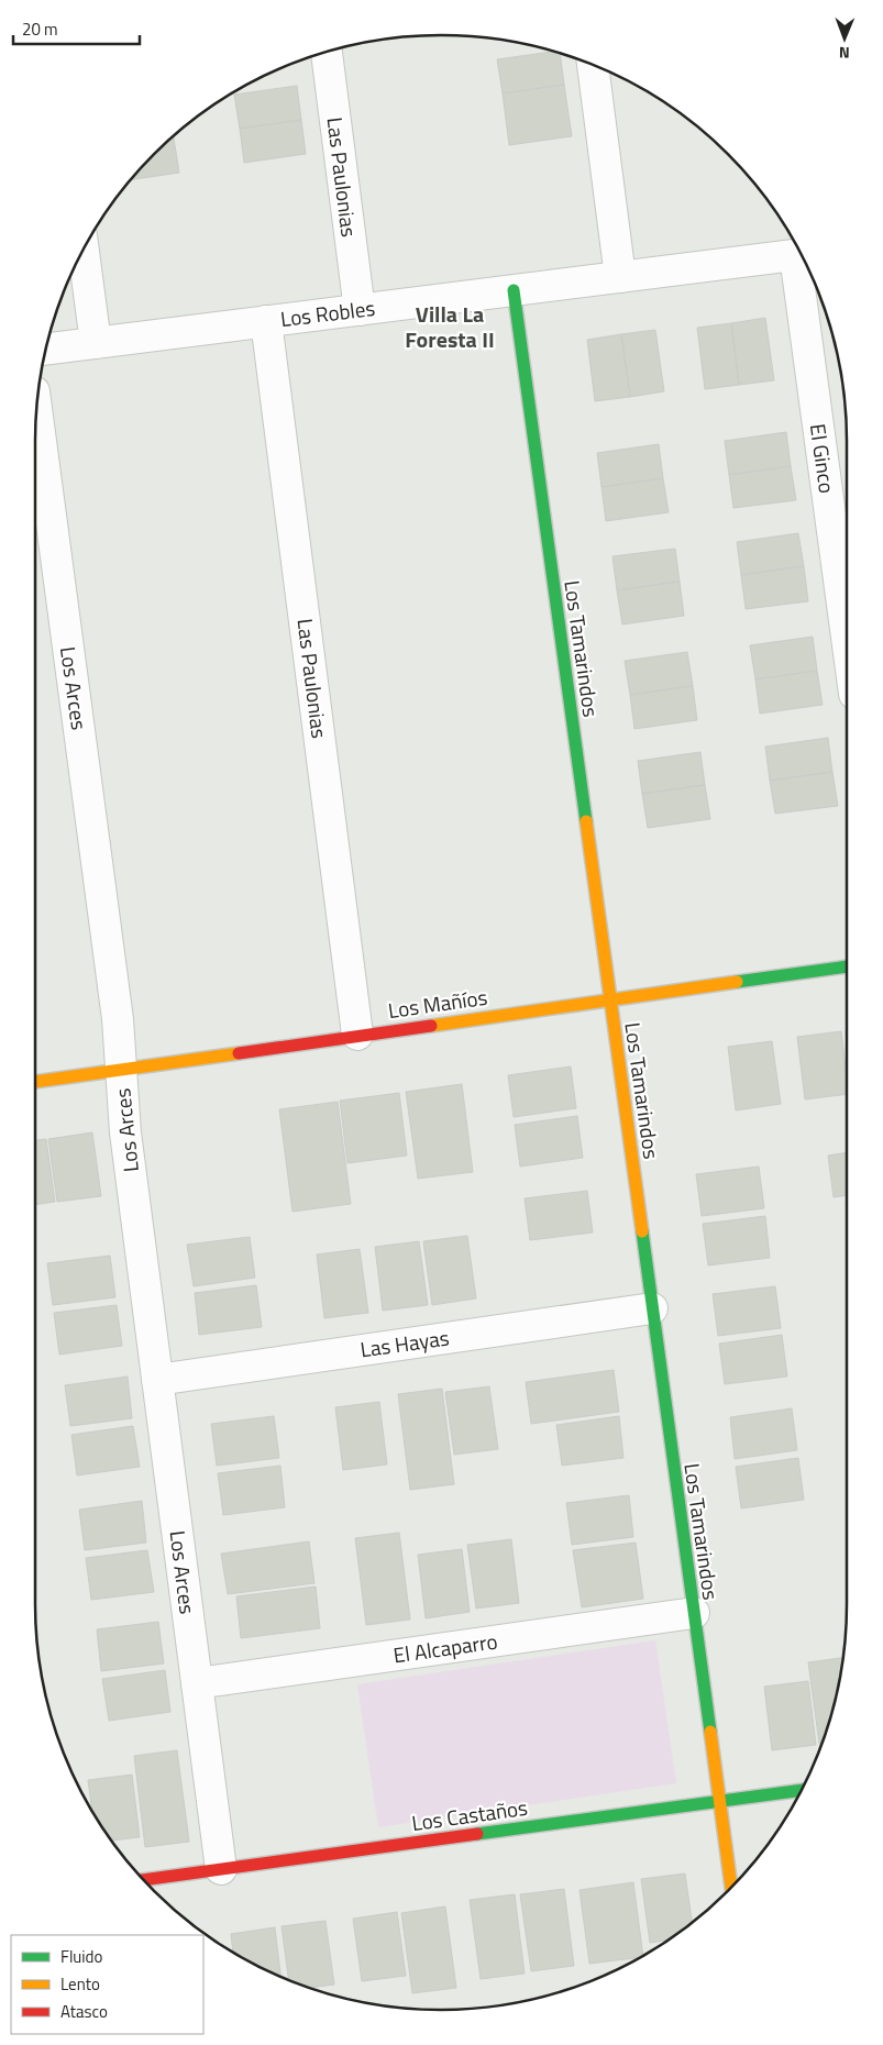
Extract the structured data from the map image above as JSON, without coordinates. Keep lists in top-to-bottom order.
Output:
{
  "streets": {
    "street": [
      "Las Paulonias",
      "Los Robles",
      "El Ginco",
      "Los Tamarindos",
      "Los Arces",
      "Los Mañíos",
      "Las Hayas",
      "El Alcaparro",
      "Los Castaños"
    ]
  },
  "crossings": [
    ["Las Paulonias", "Los Robles"],
    ["Las Paulonias", "Los Mañíos"],
    ["Los Robles", "Los Tamarindos"],
    ["Los Tamarindos", "Los Mañíos"],
    ["Los Tamarindos", "Las Hayas"],
    ["Los Tamarindos", "El Alcaparro"],
    ["Los Tamarindos", "Los Castaños"],
    ["Los Arces", "Los Mañíos"],
    ["Los Arces", "Las Hayas"],
    ["Los Arces", "El Alcaparro"],
    ["Los Arces", "Los Castaños"]
  ],
  "districts": ["Villa La Foresta II"],
  "legend": ["Fluido", "Lento", "Atasco"],
  "scale_bar": "20 m",
  "north": "bottom"
}
